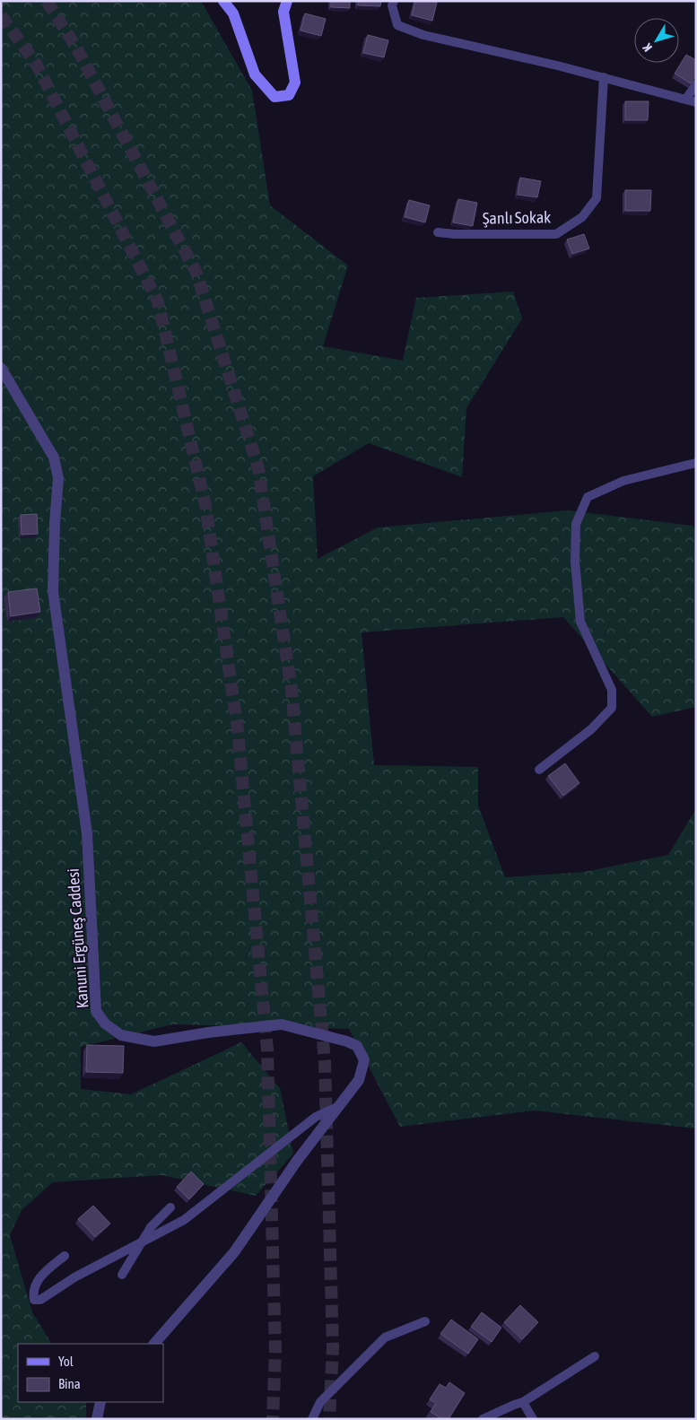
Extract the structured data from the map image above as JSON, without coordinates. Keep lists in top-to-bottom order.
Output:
{
  "streets": {
    "street": ["Şanlı Sokak", "Kanuni Ergüneş Caddesi"]
  },
  "legend": ["Yol", "Bina"],
  "north": "bottom left"
}
